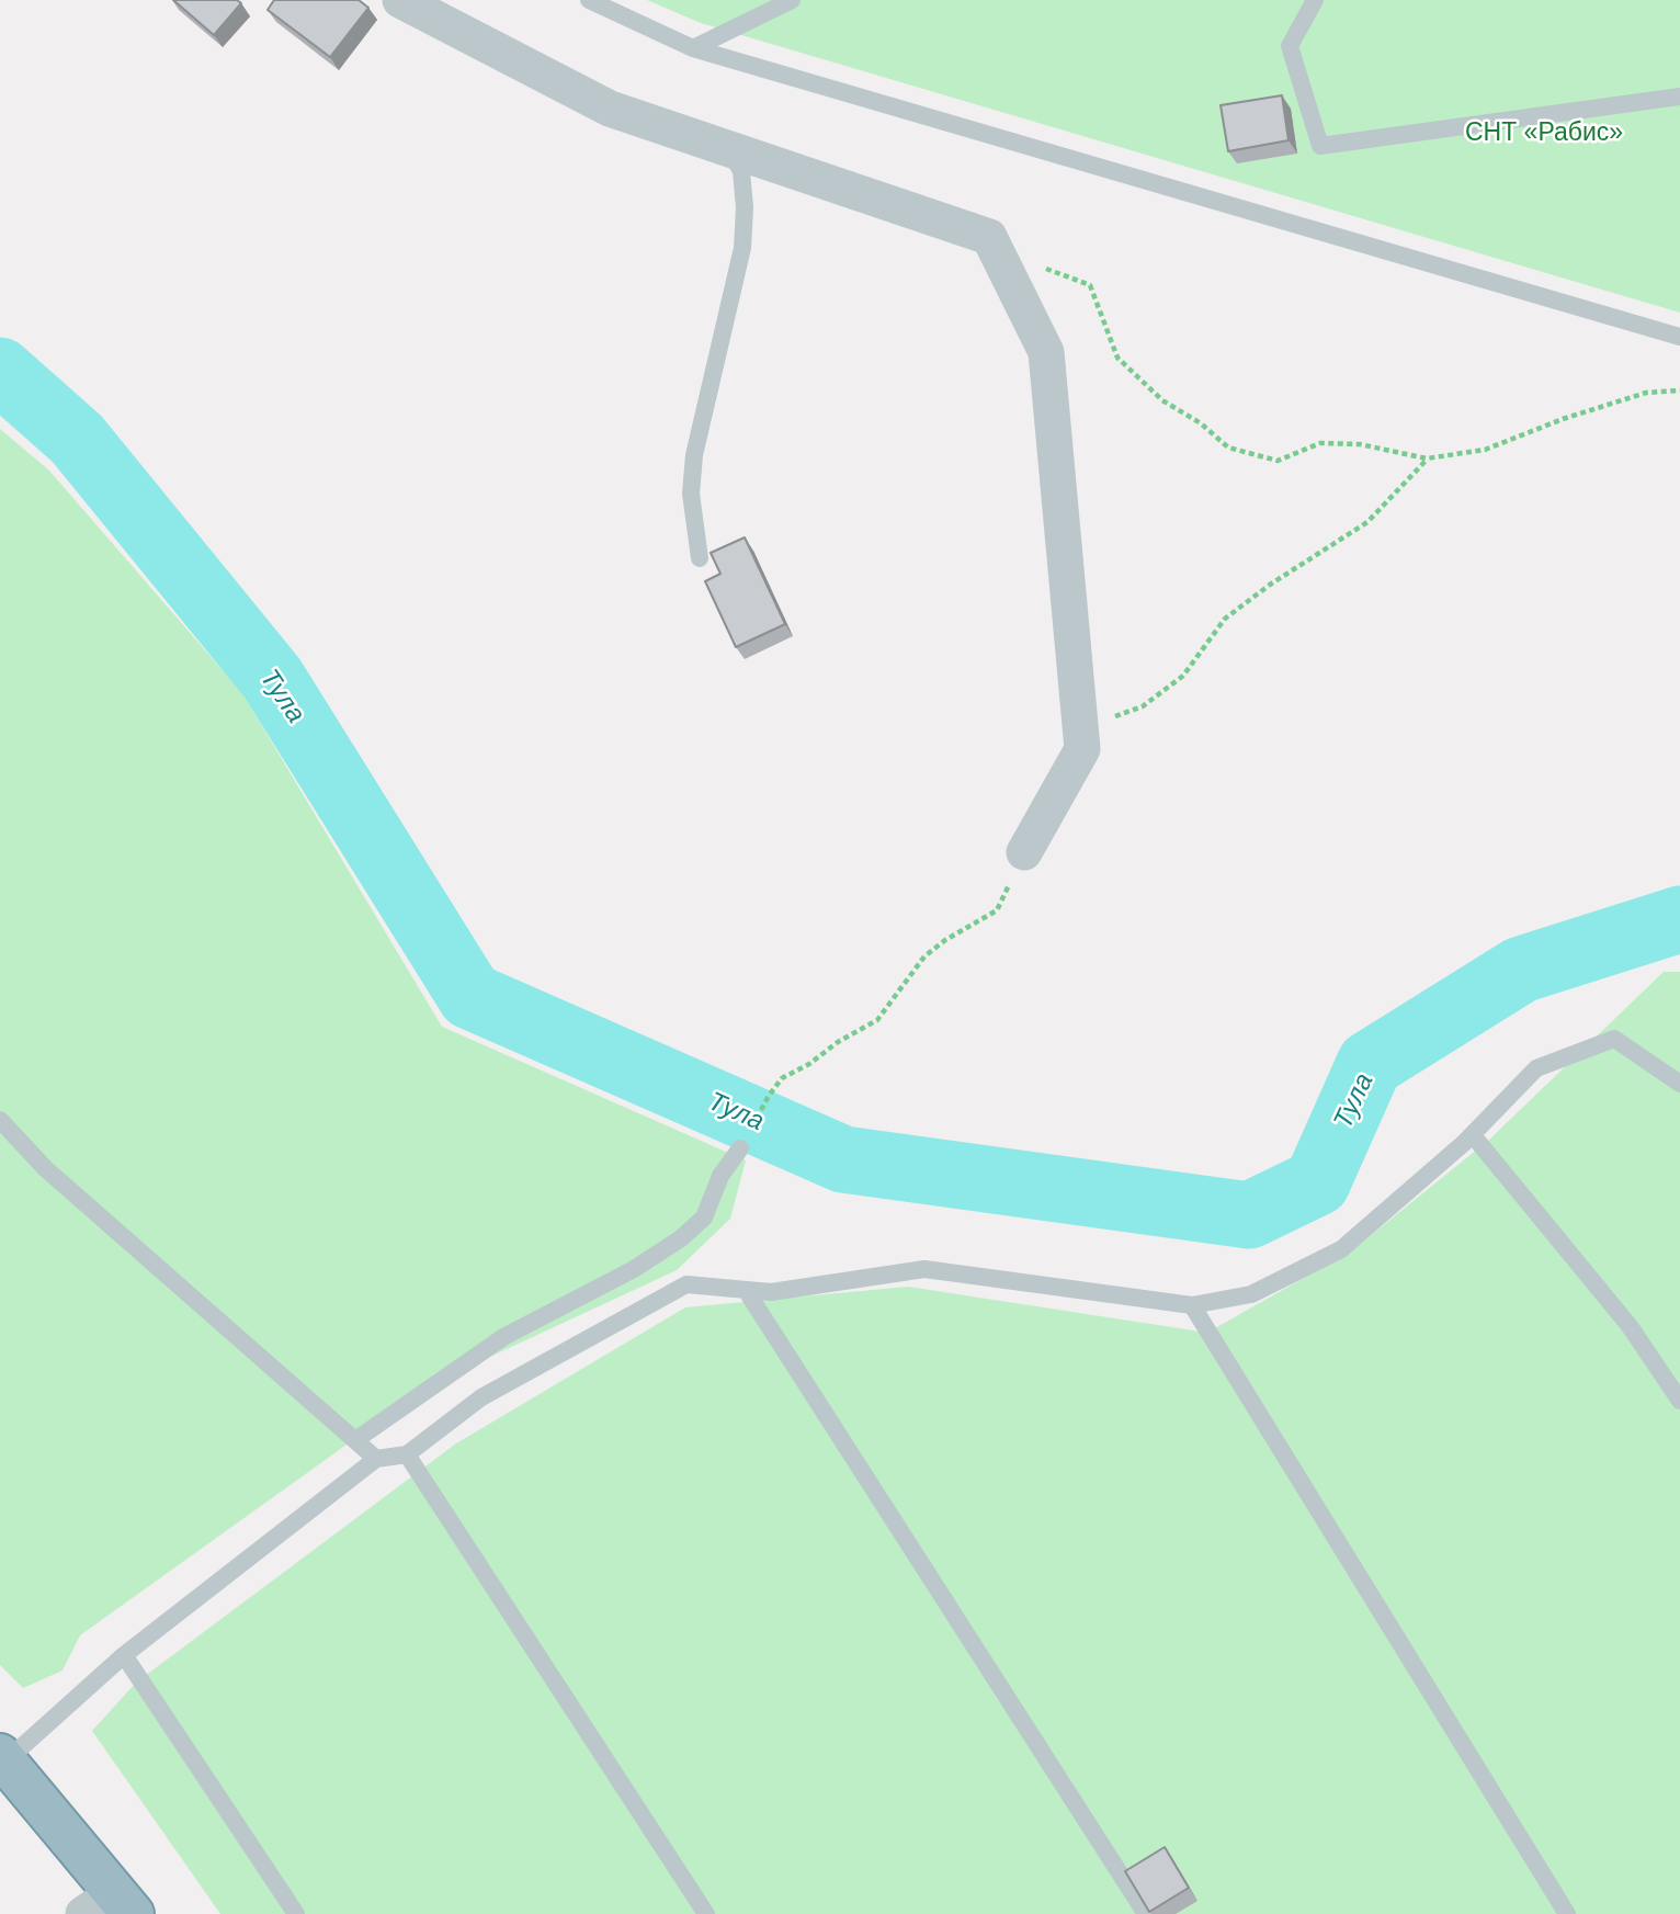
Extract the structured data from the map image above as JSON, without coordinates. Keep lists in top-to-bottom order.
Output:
{
  "water": ["Тула"],
  "parks": ["СНТ «Рабис»"]
}
